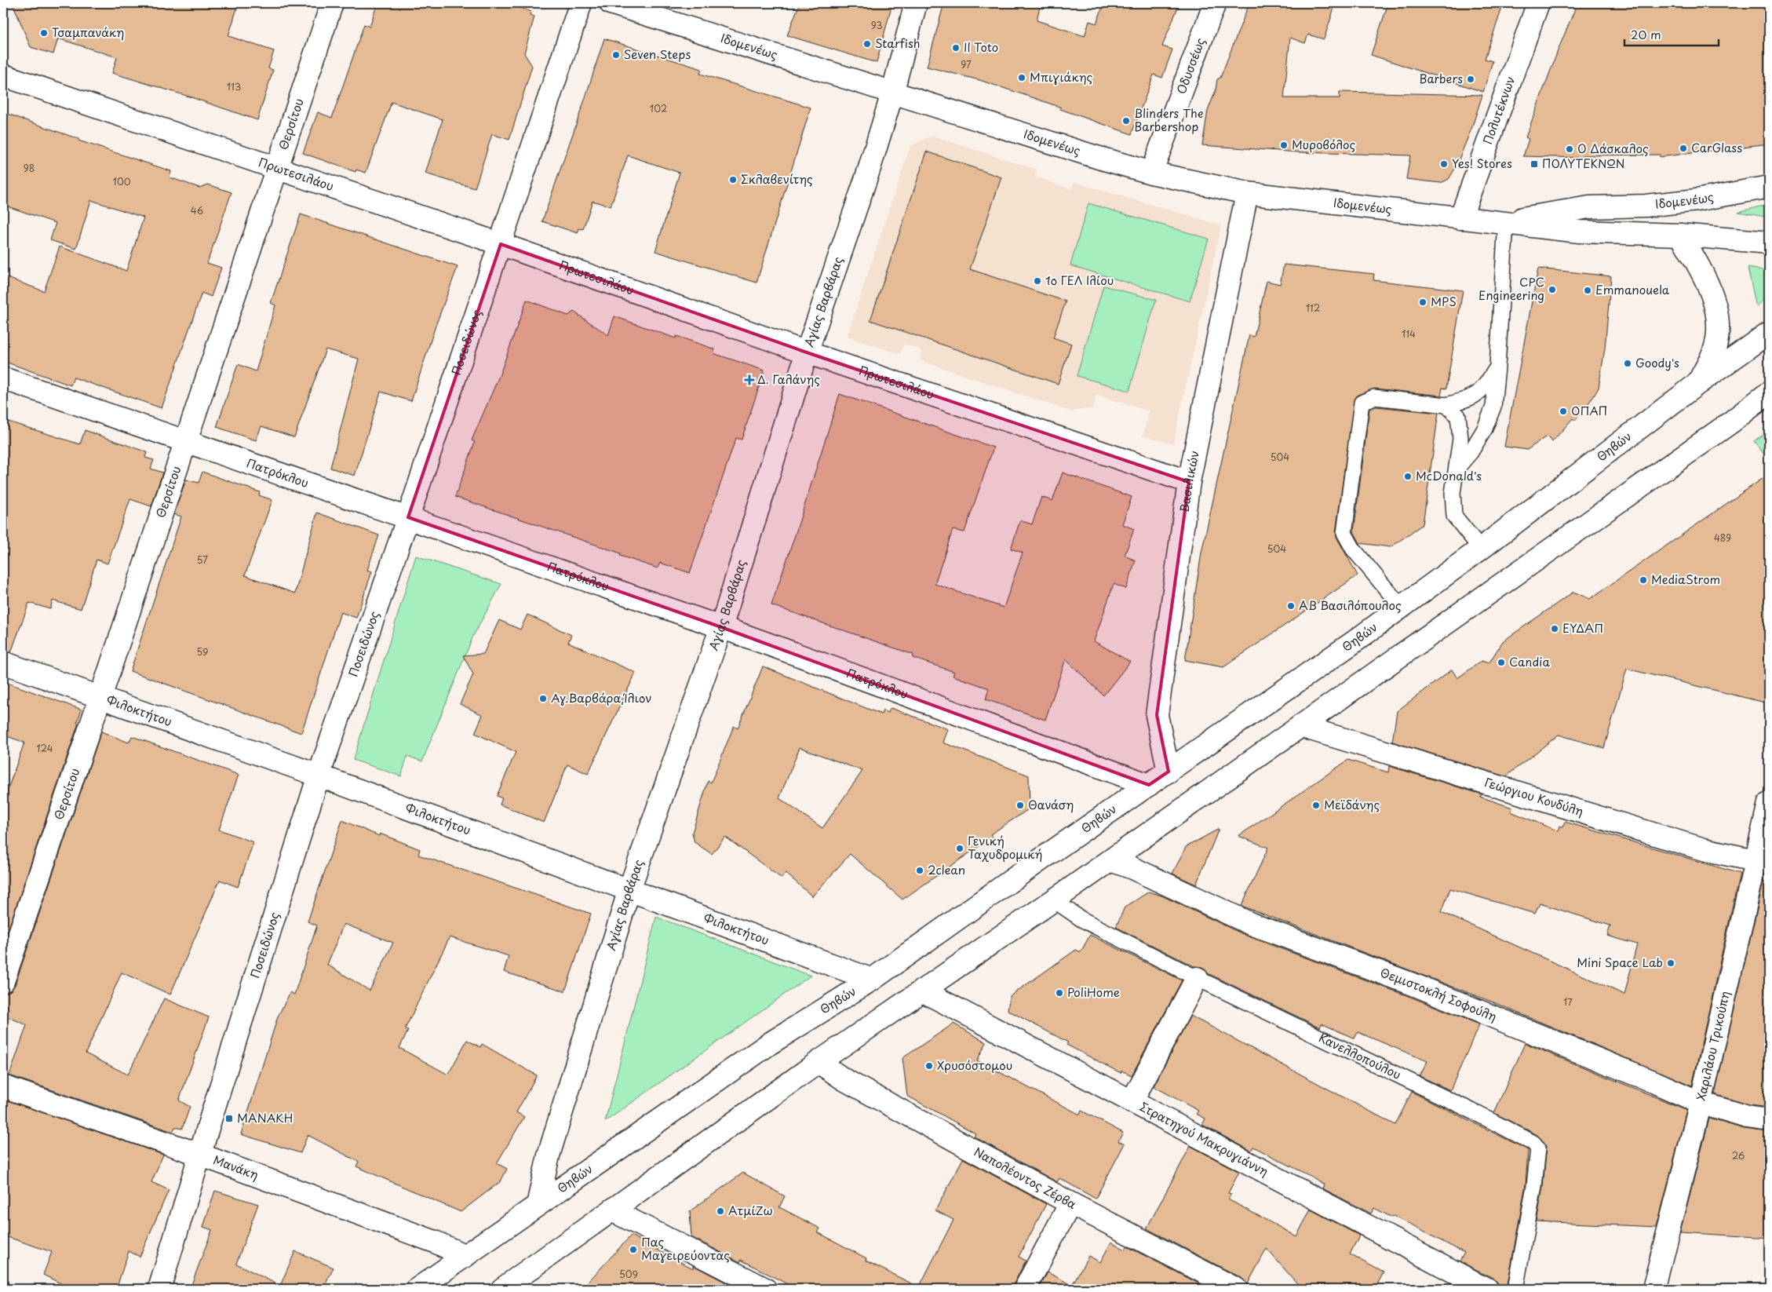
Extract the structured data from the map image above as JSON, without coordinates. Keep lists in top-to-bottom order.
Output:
{
  "streets": {
    "street": [
      "Ιδομενέως",
      "Οδυσσέως",
      "Πολυτέκνων",
      "Θερσίτου",
      "Πρωτεσιλάου",
      "Αγίας Βαρβάρας",
      "Ποσειδώνος",
      "Θηβών",
      "Πατρόκλου",
      "Βασιλικών",
      "Φιλοκτήτου",
      "Γεώργιου Κονδύλη",
      "Θεμιστοκλή Σοφούλη",
      "Χαριλάου Τρικούπη",
      "Στρατηγού Μακρυγιάννη",
      "Μανάκη",
      "Ναπολέοντος Ζέρβα"
    ],
    "lane": ["Κανελλοπούλου"]
  },
  "crossings": [
    ["Ιδομενέως", "Οδυσσέως"],
    ["Ιδομενέως", "Πολυτέκνων"],
    ["Ιδομενέως", "Αγίας Βαρβάρας"],
    ["Ιδομενέως", "Βασιλικών"],
    ["Θερσίτου", "Πρωτεσιλάου"],
    ["Θερσίτου", "Πατρόκλου"],
    ["Θερσίτου", "Φιλοκτήτου"],
    ["Πρωτεσιλάου", "Αγίας Βαρβάρας"],
    ["Πρωτεσιλάου", "Ποσειδώνος"],
    ["Πρωτεσιλάου", "Βασιλικών"],
    ["Αγίας Βαρβάρας", "Θηβών"],
    ["Αγίας Βαρβάρας", "Πατρόκλου"],
    ["Αγίας Βαρβάρας", "Φιλοκτήτου"],
    ["Ποσειδώνος", "Πατρόκλου"],
    ["Ποσειδώνος", "Φιλοκτήτου"],
    ["Ποσειδώνος", "Μανάκη"],
    ["Θηβών", "Πατρόκλου"],
    ["Θηβών", "Βασιλικών"],
    ["Θηβών", "Φιλοκτήτου"],
    ["Θηβών", "Μανάκη"],
    ["Γεώργιου Κονδύλη", "Χαριλάου Τρικούπη"],
    ["Θεμιστοκλή Σοφούλη", "Χαριλάου Τρικούπη"]
  ],
  "places": {
    "other": [
      "Τσαμπανάκη",
      "Starfish",
      "Il Toto",
      "Seven Steps",
      "Μπιγιάκης",
      "Barbers",
      "Blinders The Barbershop",
      "Μυροβόλος",
      "CarGlass",
      "Ο Δάσκαλος",
      "Yes! Stores",
      "Σκλαβενίτης",
      "1ο ΓΕΛ Ιλίου",
      "CPC Engineering",
      "Emmanouela",
      "MPS",
      "Goody's",
      "ΟΠΑΠ",
      "McDonald's",
      "MediaStrom",
      "ΑΒ Βασιλόπουλος",
      "ΕΥΔΑΠ",
      "Candia",
      "Αγ.Βαρβάρα,Ίλιον",
      "Θανάση",
      "Μεϊδάνης",
      "Γενική Ταχυδρομική",
      "2clean",
      "Mini Space Lab",
      "PoliHome",
      "Χρυσόστομου",
      "ΑτμίΖω",
      "Πας Μαγειρεύοντας"
    ],
    "transit": ["ΠΟΛΥΤΕΚΝΩΝ", "ΜΑΝΑΚΗ"],
    "health": ["Δ. Γαλάνης"]
  },
  "house_numbers": [
    "93",
    "97",
    "113",
    "102",
    "98",
    "100",
    "46",
    "112",
    "114",
    "504",
    "489",
    "504",
    "57",
    "59",
    "124",
    "17",
    "26",
    "509"
  ],
  "scale_bar": "20 m"
}
